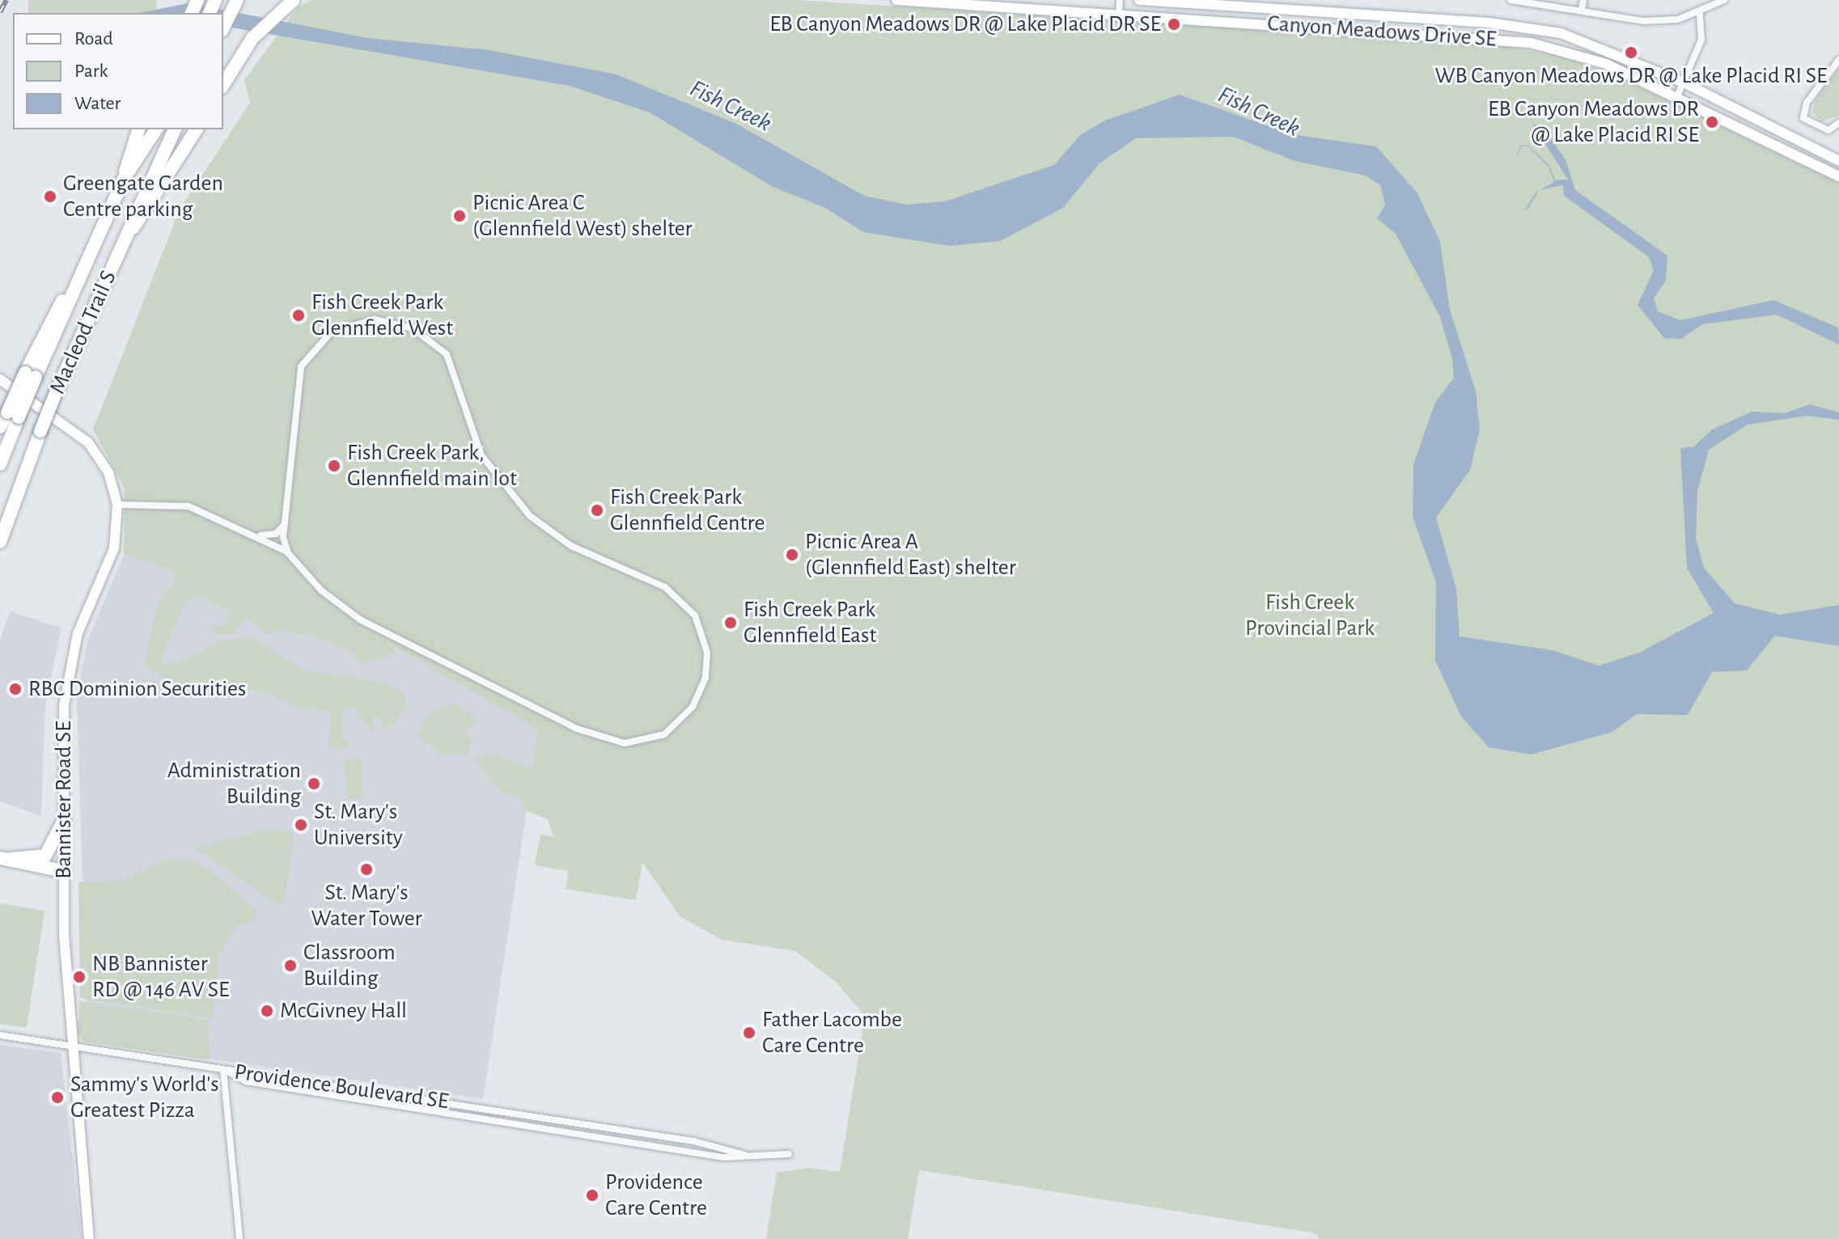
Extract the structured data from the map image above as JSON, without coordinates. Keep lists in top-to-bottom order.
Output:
{
  "streets": {
    "highway": ["Macleod Trail S"],
    "main road": ["Canyon Meadows Drive SE", "Bannister Road SE"],
    "street": ["Providence Boulevard SE"]
  },
  "water": ["Fish Creek"],
  "parks": ["Fish Creek Provincial Park"],
  "places": [
    "EB Canyon Meadows DR @ Lake Placid DR SE",
    "WB Canyon Meadows DR @ Lake Placid RI SE",
    "EB Canyon Meadows DR @ Lake Placid RI SE",
    "Greengate Garden Centre parking",
    "Picnic Area C (Glennfield West) shelter",
    "Fish Creek Park Glennfield West",
    "Fish Creek Park, Glennfield main lot",
    "Fish Creek Park Glennfield Centre",
    "Picnic Area A (Glennfield East) shelter",
    "Fish Creek Park Glennfield East",
    "RBC Dominion Securities",
    "Administration Building",
    "St. Mary's University",
    "St. Mary's Water Tower",
    "Classroom Building",
    "NB Bannister RD @ 146 AV SE",
    "McGivney Hall",
    "Father Lacombe Care Centre",
    "Sammy's World's Greatest Pizza",
    "Providence Care Centre"
  ],
  "legend": ["Road", "Park", "Water"]
}
